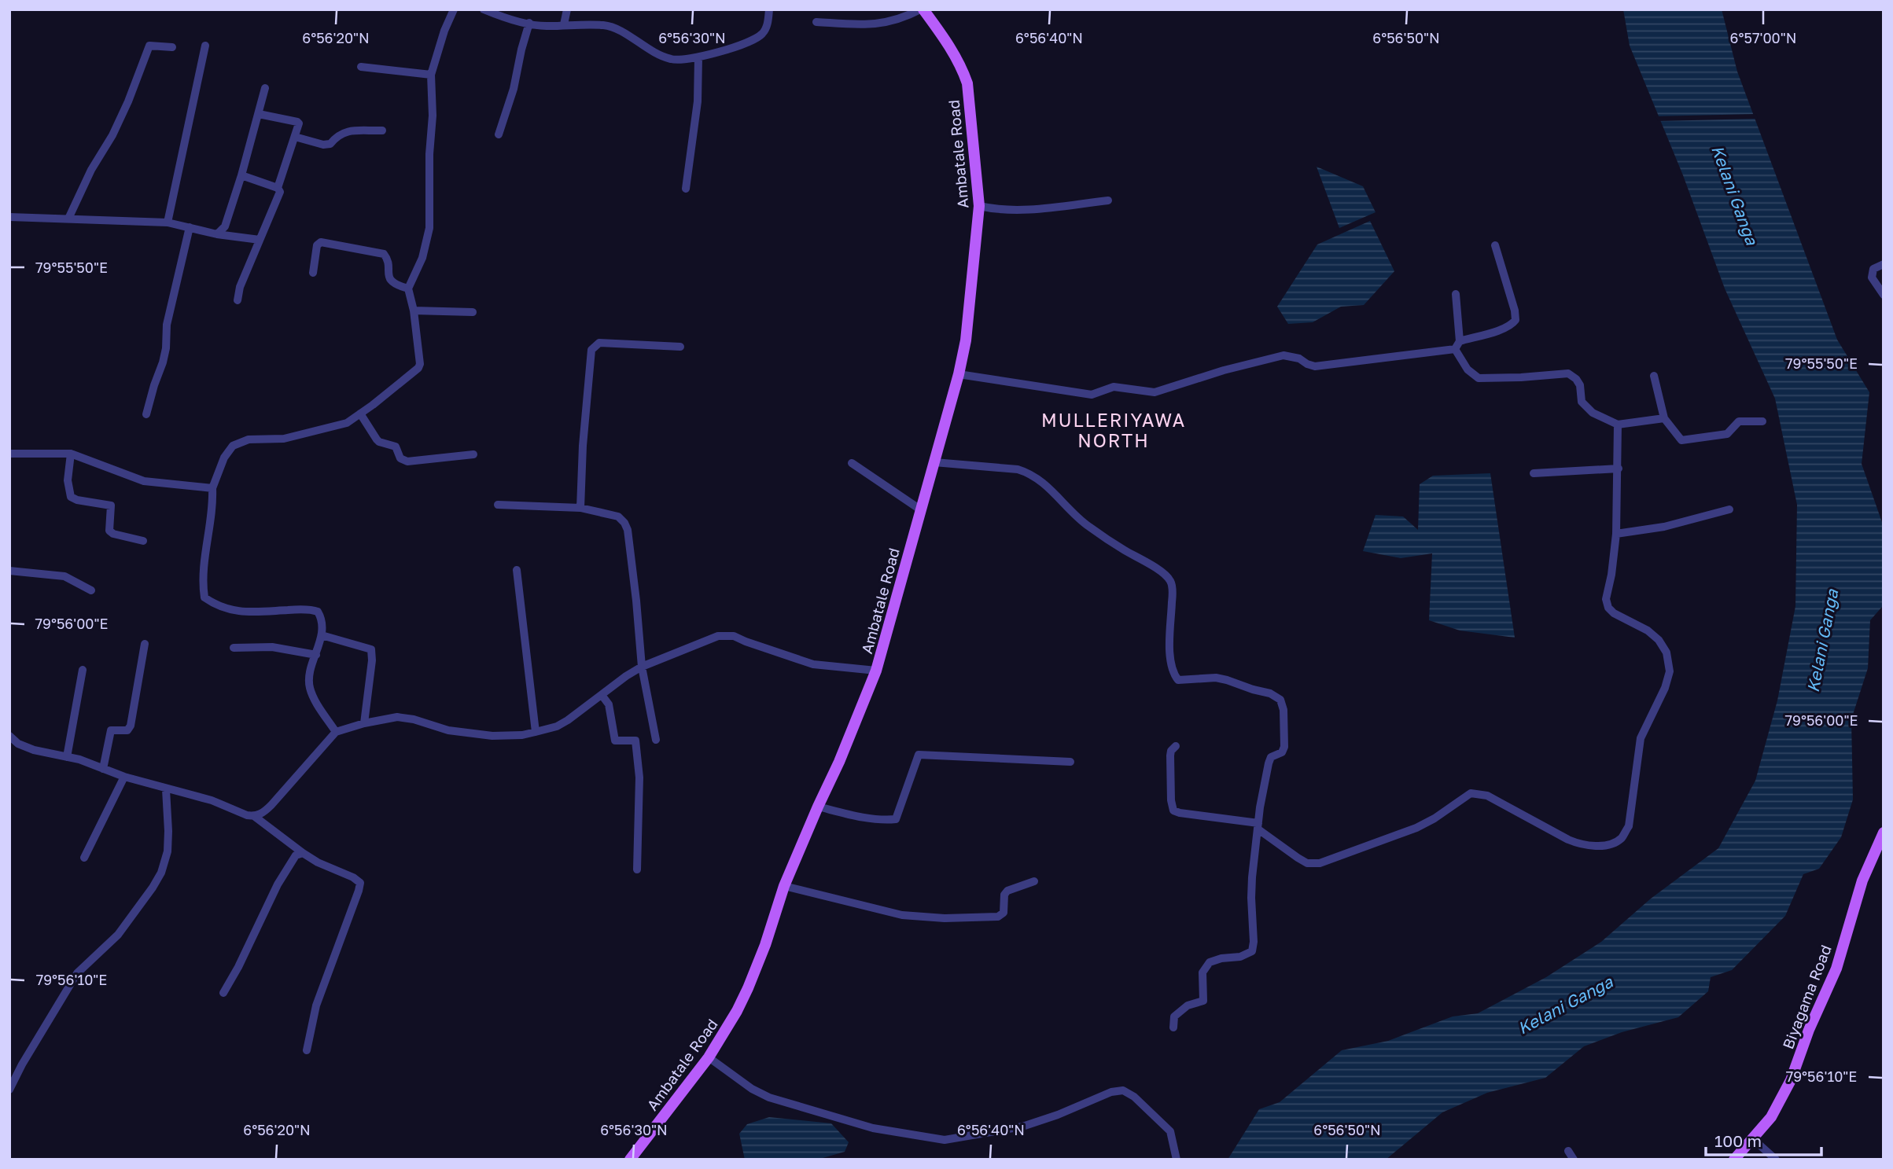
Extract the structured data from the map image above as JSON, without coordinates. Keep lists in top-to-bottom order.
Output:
{
  "streets": {
    "main road": ["Ambatale Road", "Biyagama Road"]
  },
  "districts": ["MULLERIYAWA NORTH"],
  "water": ["Kelani Ganga"],
  "scale_bar": "100 m",
  "coordinates": [
    "6°56'20\"N",
    "6°56'30\"N",
    "6°56'40\"N",
    "6°56'50\"N",
    "6°57'00\"N",
    "79°55'50\"E",
    "79°56'00\"E",
    "79°56'10\"E"
  ]
}
